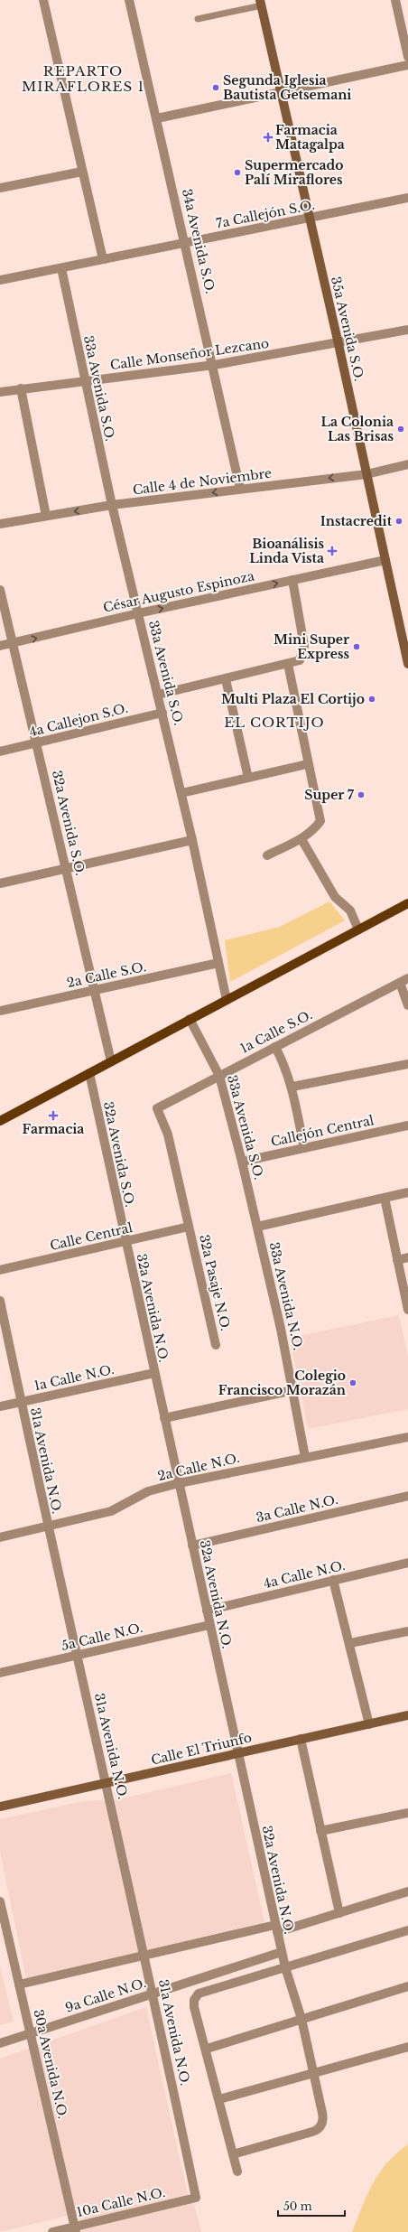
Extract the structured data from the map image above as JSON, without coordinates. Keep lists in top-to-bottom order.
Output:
{
  "streets": {
    "main road": ["35a Avenida S.O.", "Calle El Triunfo"],
    "street": [
      "7a Callejón S.O.",
      "34a Avenida S.O.",
      "Calle Monseñor Lezcano",
      "33a Avenida S.O.",
      "Calle 4 de Noviembre",
      "César Augusto Espinoza",
      "4a Callejon S.O.",
      "32a Avenida S.O.",
      "2a Calle S.O.",
      "1a Calle S.O.",
      "Callejón Central",
      "Calle Central",
      "32a Pasaje N.O.",
      "33a Avenida N.O.",
      "32a Avenida N.O.",
      "1a Calle N.O.",
      "31a Avenida N.O.",
      "2a Calle N.O.",
      "3a Calle N.O.",
      "4a Calle N.O.",
      "5a Calle N.O.",
      "9a Calle N.O.",
      "30a Avenida N.O.",
      "10a Calle N.O."
    ]
  },
  "crossings": [
    ["7a Callejón S.O.", "34a Avenida S.O."],
    ["7a Callejón S.O.", "35a Avenida S.O."],
    ["7a Callejón S.O.", "33a Avenida S.O."],
    ["34a Avenida S.O.", "Calle Monseñor Lezcano"],
    ["34a Avenida S.O.", "Calle 4 de Noviembre"],
    ["35a Avenida S.O.", "Calle Monseñor Lezcano"],
    ["35a Avenida S.O.", "Calle 4 de Noviembre"],
    ["35a Avenida S.O.", "César Augusto Espinoza"],
    ["Calle Monseñor Lezcano", "33a Avenida S.O."],
    ["33a Avenida S.O.", "Calle 4 de Noviembre"],
    ["33a Avenida S.O.", "César Augusto Espinoza"],
    ["33a Avenida S.O.", "4a Callejon S.O."],
    ["33a Avenida S.O.", "2a Calle S.O."],
    ["33a Avenida S.O.", "1a Calle S.O."],
    ["33a Avenida S.O.", "Callejón Central"],
    ["33a Avenida S.O.", "33a Avenida N.O."],
    ["César Augusto Espinoza", "32a Avenida S.O."],
    ["4a Callejon S.O.", "32a Avenida S.O."],
    ["32a Avenida S.O.", "2a Calle S.O."],
    ["32a Avenida S.O.", "Calle Central"],
    ["32a Avenida S.O.", "32a Avenida N.O."],
    ["1a Calle S.O.", "32a Pasaje N.O."],
    ["Calle Central", "32a Pasaje N.O."],
    ["Calle Central", "32a Avenida N.O."],
    ["33a Avenida N.O.", "2a Calle N.O."],
    ["32a Avenida N.O.", "1a Calle N.O."],
    ["32a Avenida N.O.", "2a Calle N.O."],
    ["32a Avenida N.O.", "3a Calle N.O."],
    ["32a Avenida N.O.", "4a Calle N.O."],
    ["32a Avenida N.O.", "5a Calle N.O."],
    ["32a Avenida N.O.", "Calle El Triunfo"],
    ["32a Avenida N.O.", "9a Calle N.O."],
    ["1a Calle N.O.", "31a Avenida N.O."],
    ["31a Avenida N.O.", "2a Calle N.O."],
    ["31a Avenida N.O.", "5a Calle N.O."],
    ["31a Avenida N.O.", "Calle El Triunfo"],
    ["31a Avenida N.O.", "9a Calle N.O."],
    ["31a Avenida N.O.", "10a Calle N.O."],
    ["9a Calle N.O.", "30a Avenida N.O."],
    ["30a Avenida N.O.", "10a Calle N.O."]
  ],
  "one_way": ["Calle 4 de Noviembre", "César Augusto Espinoza"],
  "districts": ["REPARTO MIRAFLORES 1", "EL CORTIJO"],
  "places": {
    "other": [
      "Segunda Iglesia Bautista Getsemani",
      "Supermercado Palí Miraflores",
      "La Colonia Las Brisas",
      "Instacredit",
      "Mini Super Express",
      "Multi Plaza El Cortijo",
      "Super 7",
      "Colegio Francisco Morazán"
    ],
    "health": ["Farmacia Matagalpa", "Bioanálisis Linda Vista", "Farmacia"]
  },
  "scale_bar": "50 m"
}
